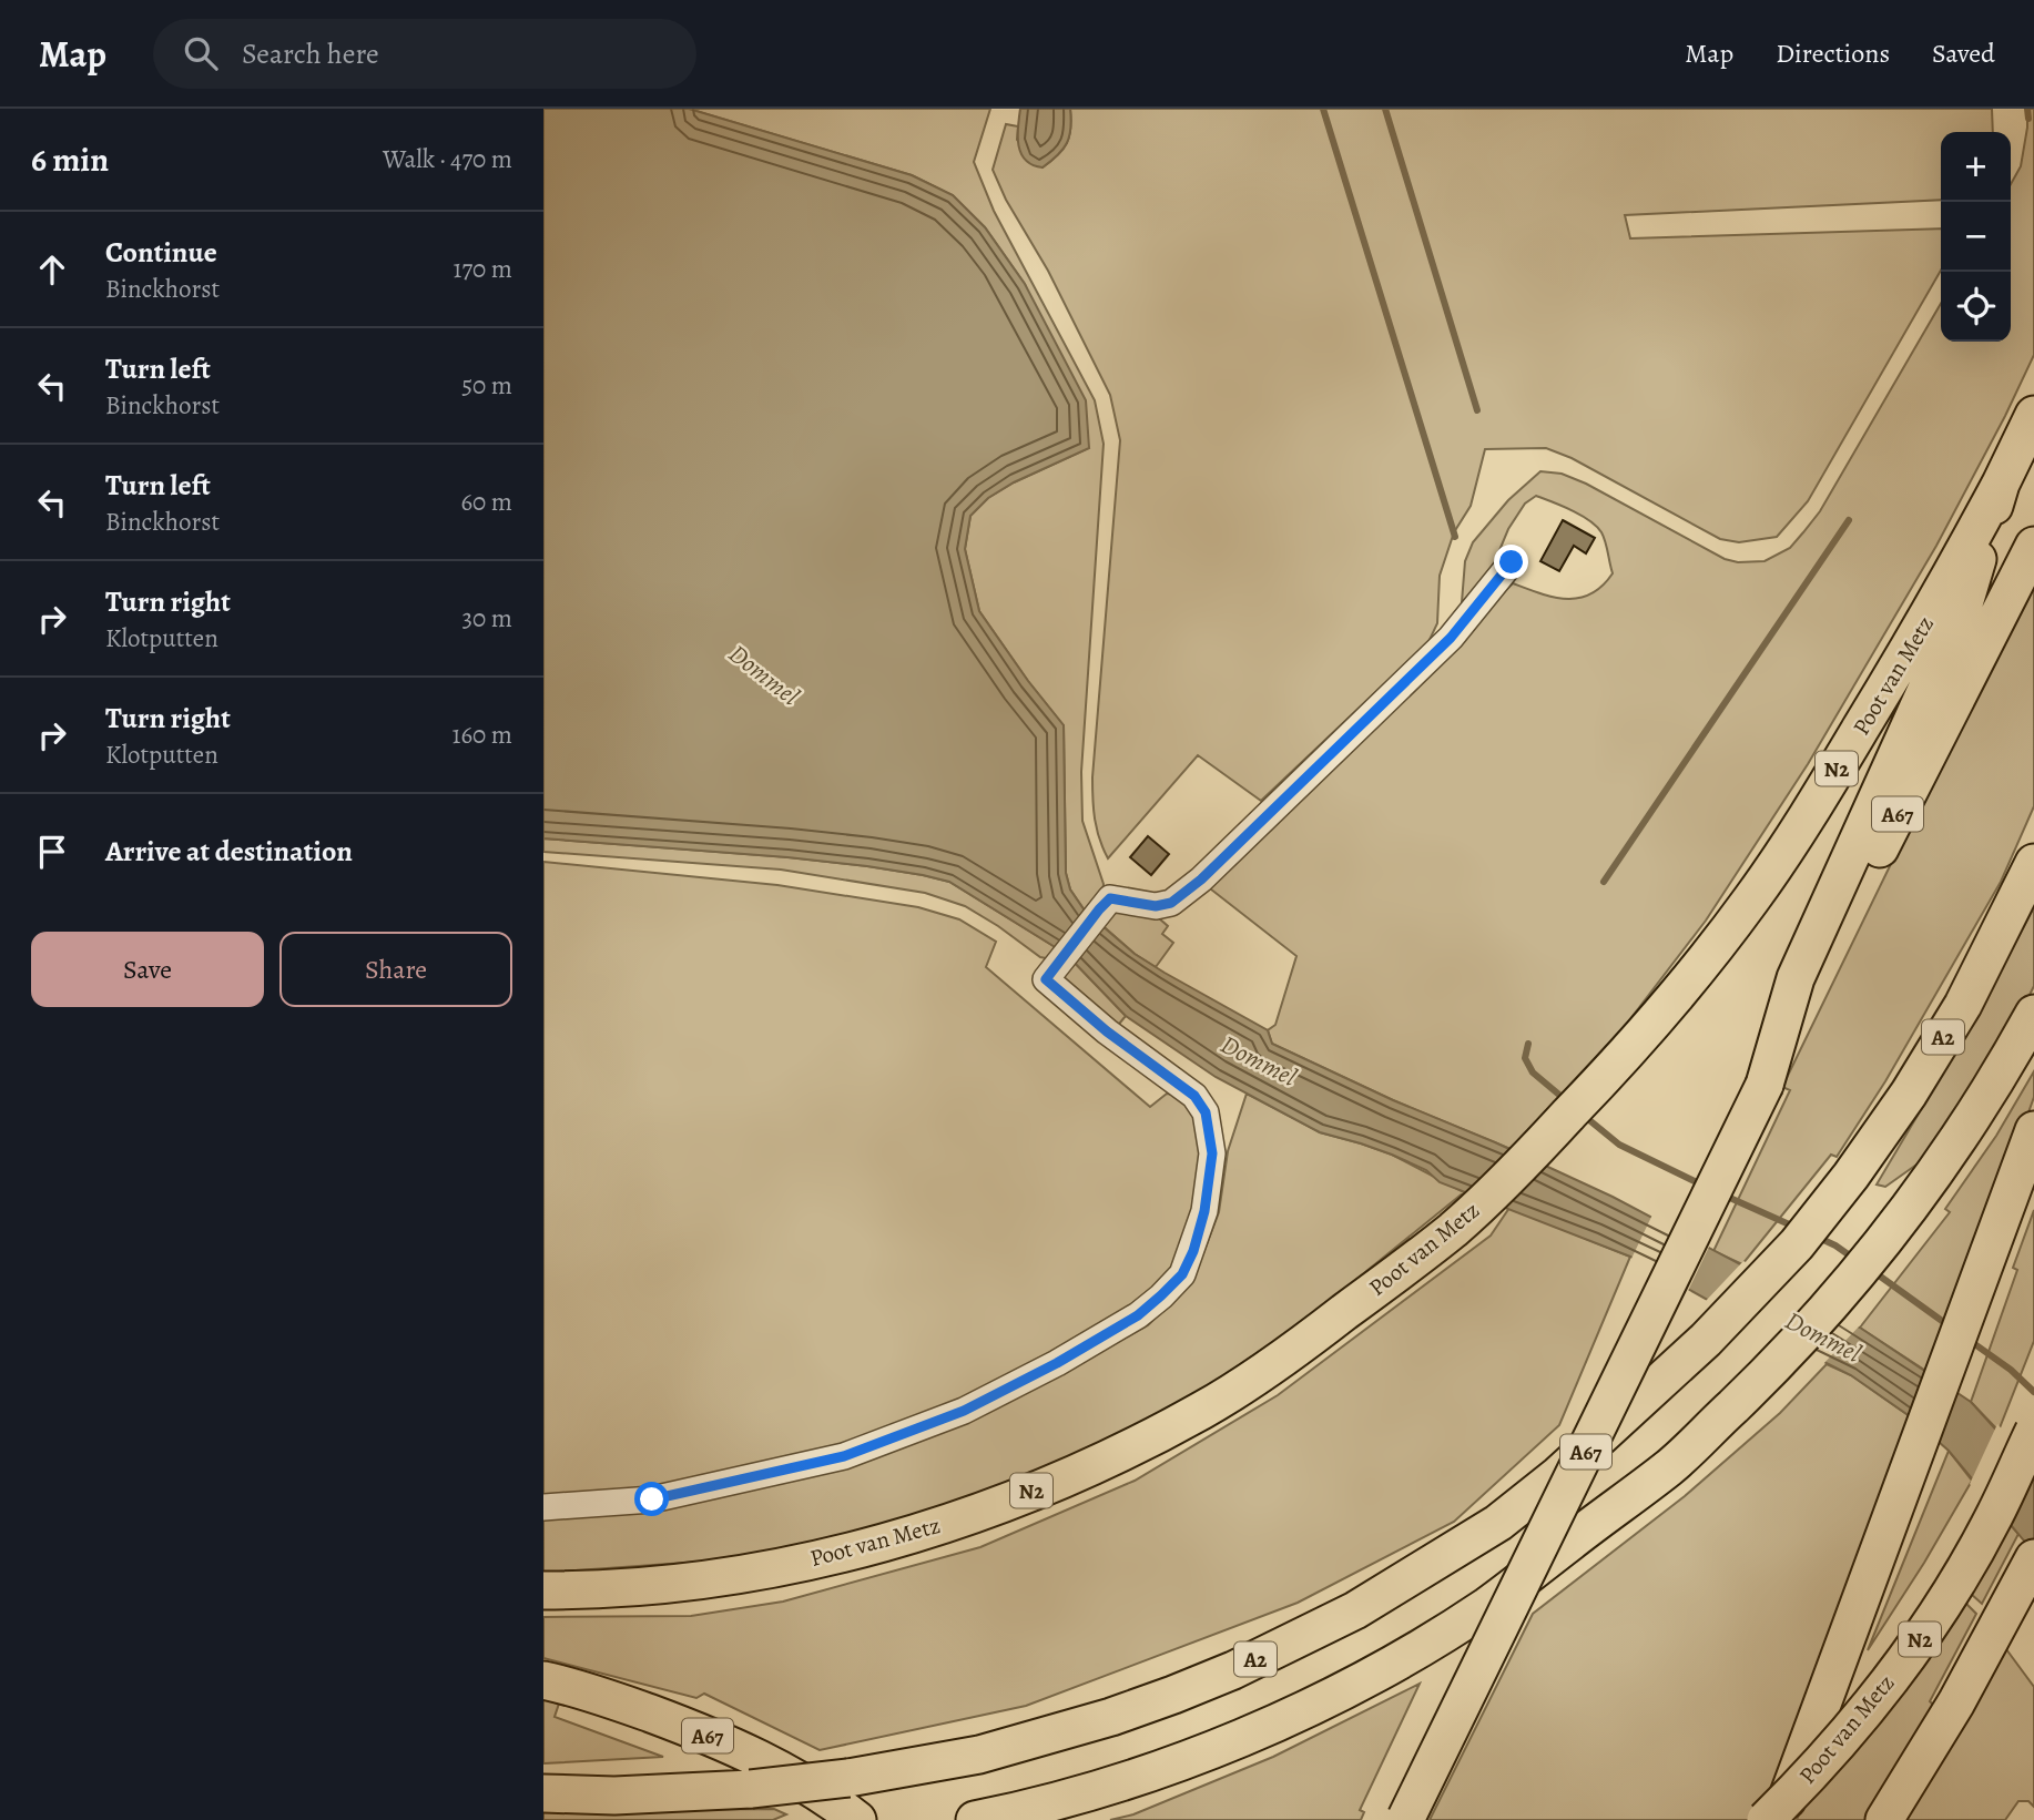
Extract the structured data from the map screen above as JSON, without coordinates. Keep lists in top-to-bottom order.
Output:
{
  "streets": {
    "highway": [
      "Poot van Metz",
      "N2",
      "A67",
      "A2"
    ]
  },
  "crossings": [
    ["Poot van Metz", "N2"],
    ["N2", "A67"]
  ],
  "water": ["Dommel"],
  "page": {
    "header": "Map",
    "search": "Search here",
    "nav": ["Map", "Directions", "Saved"],
    "heading": ["6 min", "Walk · 470 m"],
    "map_buttons": ["+", "−"],
    "list": [
      ["Continue", "Binckhorst", "170 m"],
      ["Turn left", "Binckhorst", "50 m"],
      ["Turn left", "Binckhorst", "60 m"],
      ["Turn right", "Klotputten", "30 m"],
      ["Turn right", "Klotputten", "160 m"],
      "Arrive at destination"
    ],
    "buttons": ["Save", "Share"]
  }
}
